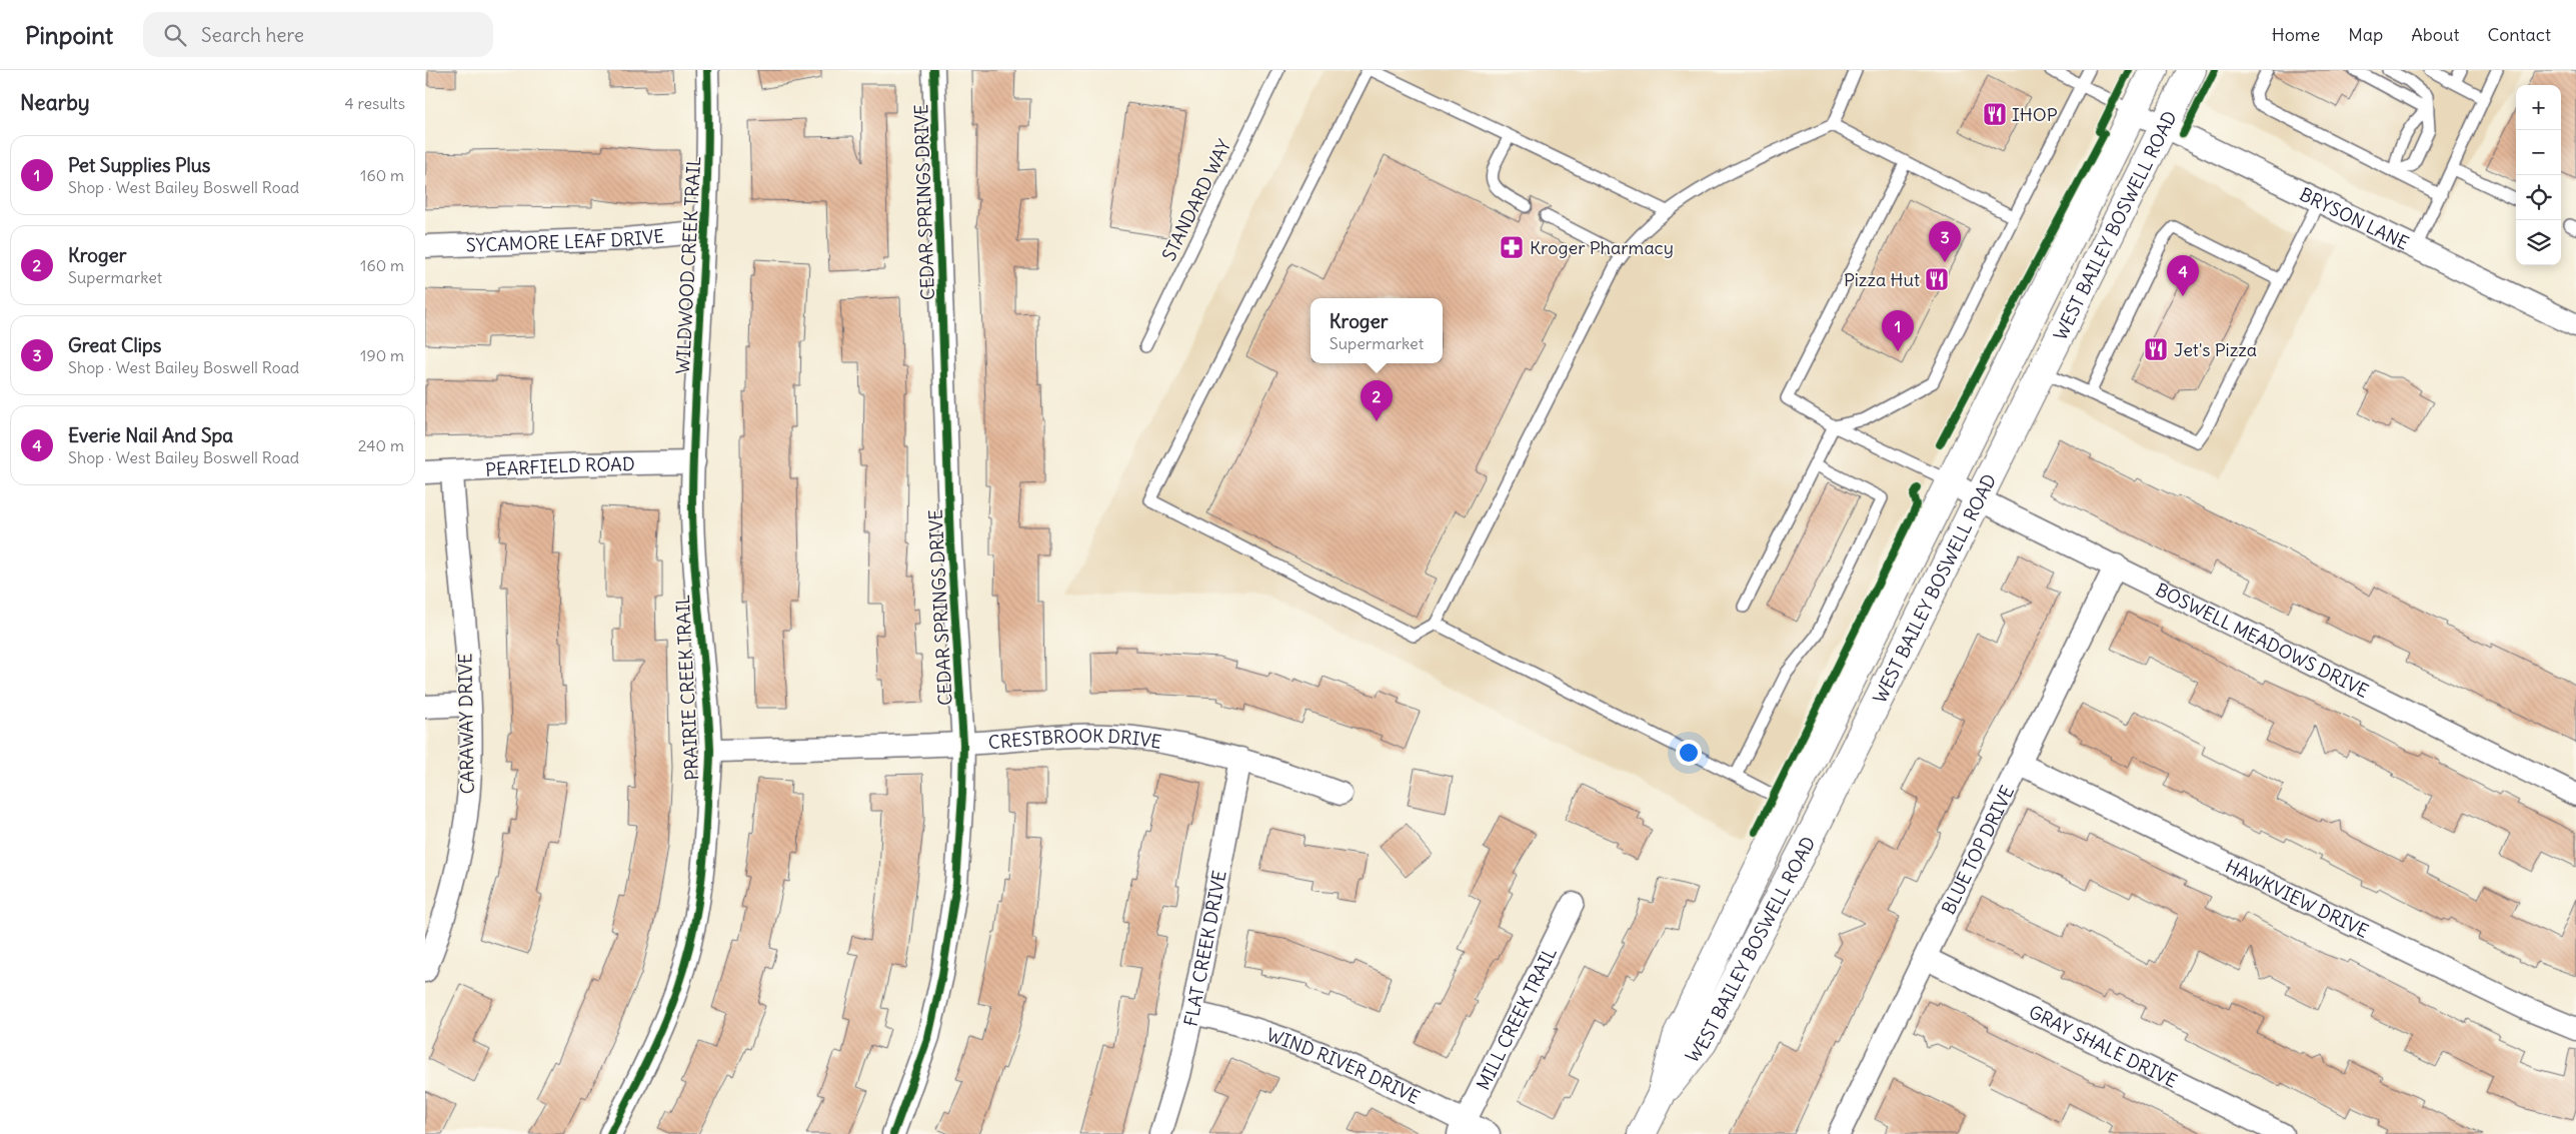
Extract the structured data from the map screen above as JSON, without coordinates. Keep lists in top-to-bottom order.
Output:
{
  "streets": {
    "main road": ["WEST BAILEY BOSWELL ROAD"],
    "street": [
      "CEDAR SPRINGS DRIVE",
      "BRYSON LANE",
      "SYCAMORE LEAF DRIVE",
      "WILDWOOD CREEK TRAIL",
      "PEARFIELD ROAD",
      "BOSWELL MEADOWS DRIVE",
      "PRAIRIE CREEK TRAIL",
      "CARAWAY DRIVE",
      "CRESTBROOK DRIVE",
      "BLUE TOP DRIVE",
      "HAWKVIEW DRIVE",
      "FLAT CREEK DRIVE",
      "MILL CREEK TRAIL",
      "GRAY SHALE DRIVE",
      "WIND RIVER DRIVE"
    ],
    "lane": ["STANDARD WAY"]
  },
  "crossings": [
    ["CEDAR SPRINGS DRIVE", "CRESTBROOK DRIVE"],
    ["BRYSON LANE", "WEST BAILEY BOSWELL ROAD"],
    ["WEST BAILEY BOSWELL ROAD", "BOSWELL MEADOWS DRIVE"],
    ["SYCAMORE LEAF DRIVE", "WILDWOOD CREEK TRAIL"],
    ["WILDWOOD CREEK TRAIL", "PEARFIELD ROAD"],
    ["WILDWOOD CREEK TRAIL", "PRAIRIE CREEK TRAIL"],
    ["PEARFIELD ROAD", "PRAIRIE CREEK TRAIL"],
    ["PEARFIELD ROAD", "CARAWAY DRIVE"],
    ["BOSWELL MEADOWS DRIVE", "BLUE TOP DRIVE"],
    ["PRAIRIE CREEK TRAIL", "CRESTBROOK DRIVE"],
    ["CRESTBROOK DRIVE", "FLAT CREEK DRIVE"],
    ["BLUE TOP DRIVE", "HAWKVIEW DRIVE"],
    ["BLUE TOP DRIVE", "GRAY SHALE DRIVE"],
    ["FLAT CREEK DRIVE", "WIND RIVER DRIVE"],
    ["MILL CREEK TRAIL", "WIND RIVER DRIVE"]
  ],
  "places": {
    "restaurant": ["IHOP", "Pizza Hut", "Jet's Pizza"],
    "pharmacy": ["Kroger Pharmacy"]
  },
  "page": {
    "header": "Pinpoint",
    "search": "Search here",
    "nav": [
      "Home",
      "Map",
      "About",
      "Contact"
    ],
    "heading": ["Nearby", "4 results"],
    "map_buttons": ["+", "−"],
    "list": [
      {
        "mark": "1",
        "name": "Pet Supplies Plus",
        "note": "Shop · West Bailey Boswell Road",
        "value": "160 m"
      },
      {
        "mark": "2",
        "name": "Kroger",
        "note": "Supermarket",
        "value": "160 m"
      },
      {
        "mark": "3",
        "name": "Great Clips",
        "note": "Shop · West Bailey Boswell Road",
        "value": "190 m"
      },
      {
        "mark": "4",
        "name": "Everie Nail And Spa",
        "note": "Shop · West Bailey Boswell Road",
        "value": "240 m"
      }
    ],
    "pins": [
      "3",
      "4",
      "1",
      "2"
    ],
    "popup": ["Kroger", "Supermarket"]
  }
}
